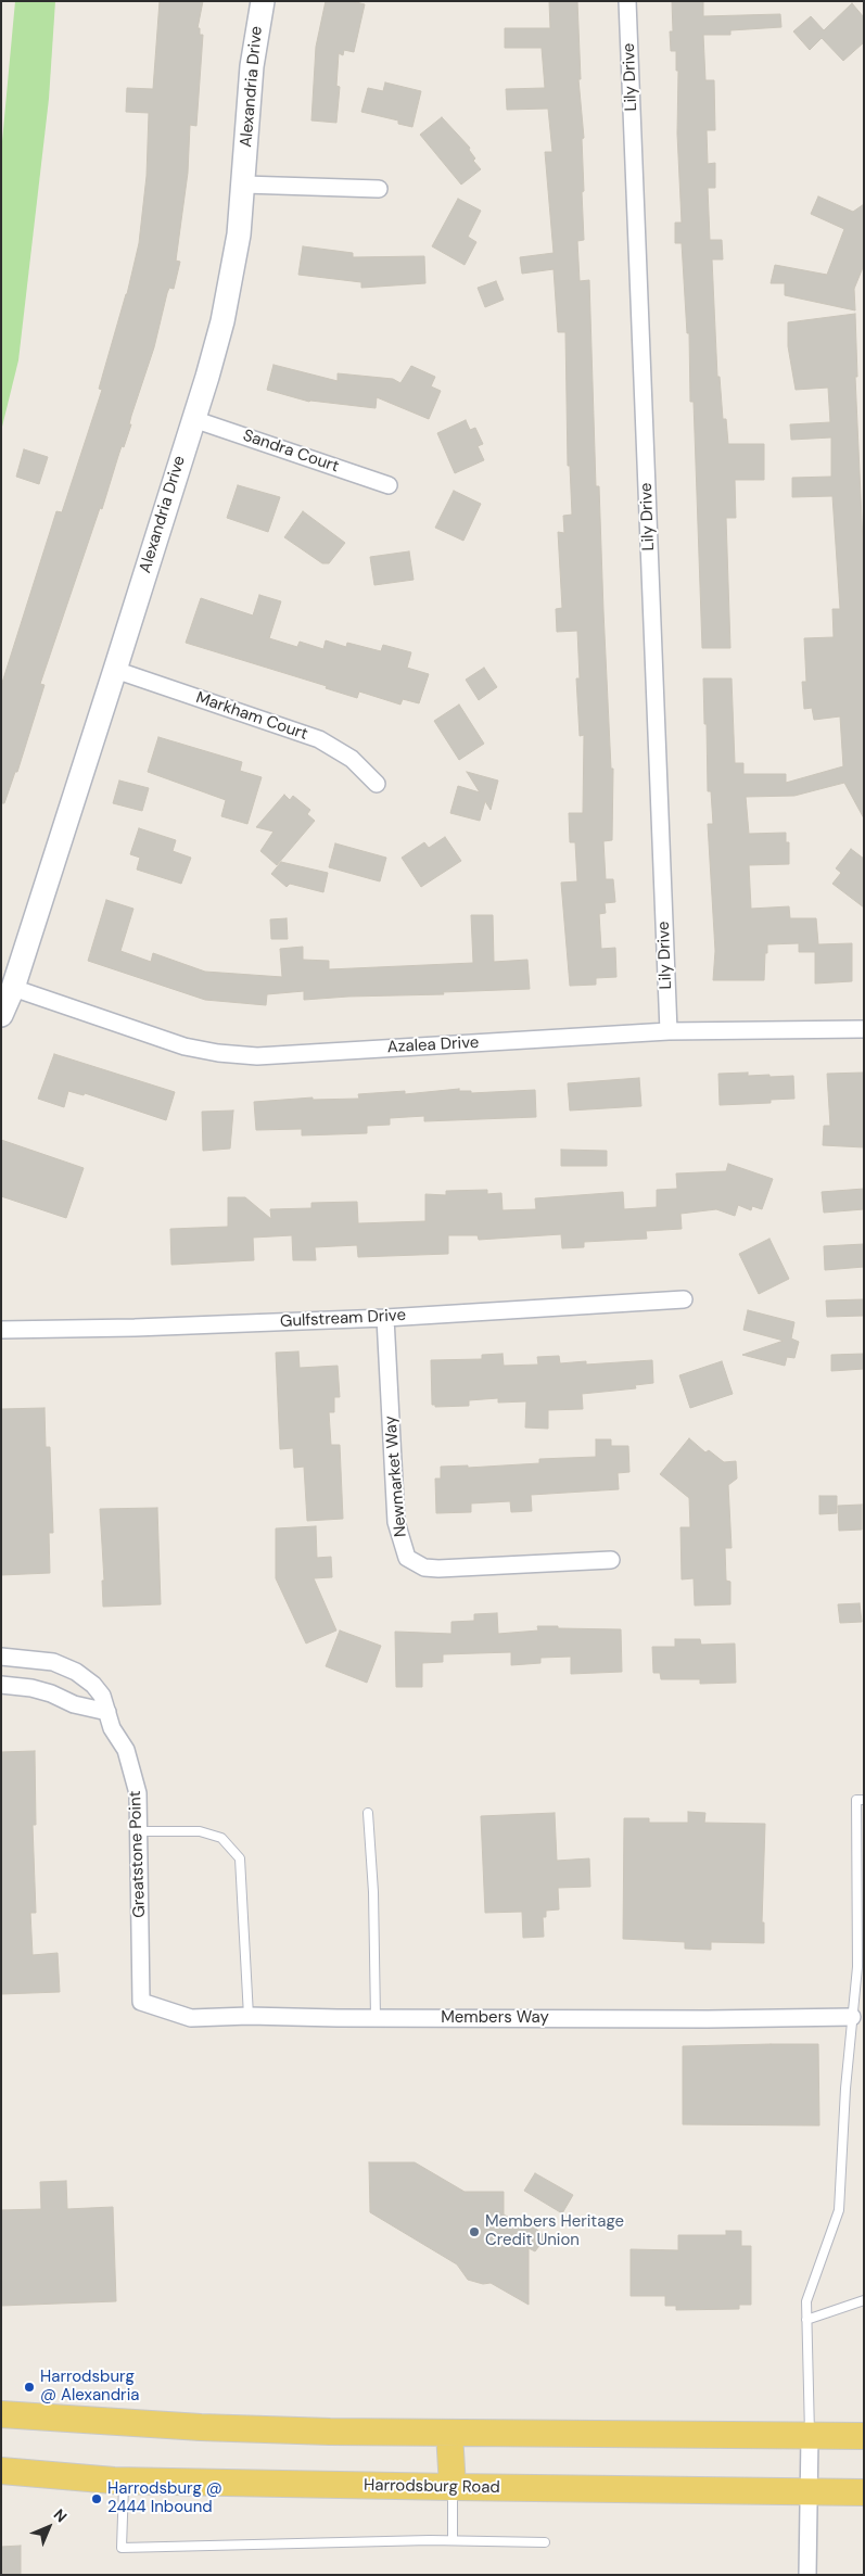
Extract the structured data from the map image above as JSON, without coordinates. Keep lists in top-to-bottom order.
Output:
{
  "streets": {
    "main road": ["Harrodsburg Road"],
    "street": [
      "Lily Drive",
      "Alexandria Drive",
      "Sandra Court",
      "Markham Court",
      "Azalea Drive",
      "Gulfstream Drive",
      "Newmarket Way",
      "Greatstone Point",
      "Members Way"
    ]
  },
  "crossings": [
    ["Lily Drive", "Azalea Drive"],
    ["Alexandria Drive", "Sandra Court"],
    ["Alexandria Drive", "Markham Court"],
    ["Alexandria Drive", "Azalea Drive"],
    ["Gulfstream Drive", "Newmarket Way"],
    ["Greatstone Point", "Members Way"]
  ],
  "places": ["Members Heritage Credit Union", "Harrodsburg @ Alexandria", "Harrodsburg @ 2444 Inbound"],
  "north": "top right"
}
